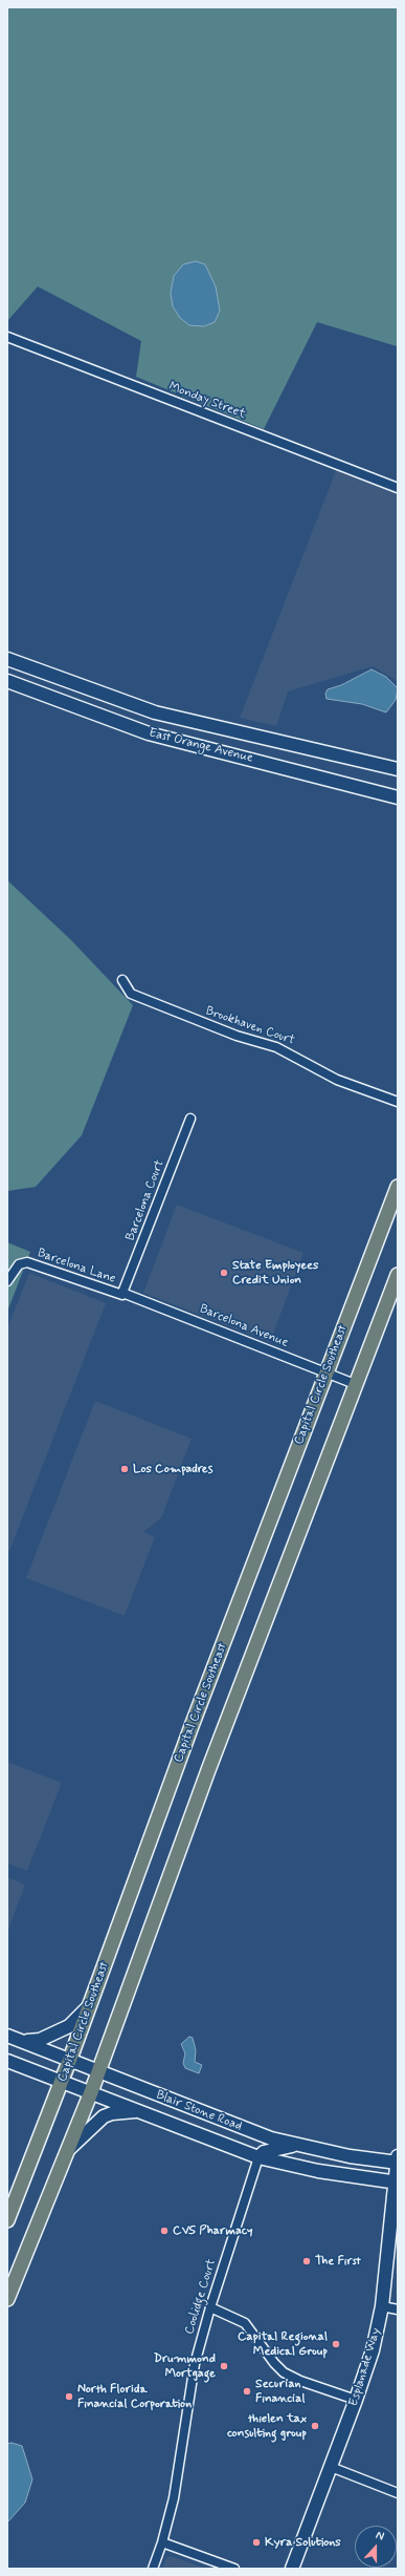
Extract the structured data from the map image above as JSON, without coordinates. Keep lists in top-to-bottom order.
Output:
{
  "streets": {
    "main road": ["Capital Circle Southeast"],
    "street": [
      "Monday Street",
      "East Orange Avenue",
      "Brookhaven Court",
      "Barcelona Court",
      "Barcelona Lane",
      "Barcelona Avenue",
      "Blair Stone Road",
      "Coolidge Court",
      "Esplanade Way"
    ]
  },
  "crossings": [
    ["Barcelona Court", "Barcelona Lane"],
    ["Barcelona Court", "Barcelona Avenue"],
    ["Barcelona Lane", "Barcelona Avenue"],
    ["Barcelona Avenue", "Capital Circle Southeast"],
    ["Capital Circle Southeast", "Blair Stone Road"],
    ["Blair Stone Road", "Coolidge Court"],
    ["Blair Stone Road", "Esplanade Way"]
  ],
  "places": [
    "State Employees Credit Union",
    "Los Compadres",
    "CVS Pharmacy",
    "The First",
    "Capital Regional Medical Group",
    "Drummond Mortgage",
    "Securian Financial",
    "North Florida Financial Corporation",
    "thielen tax consulting group",
    "Kyra Solutions"
  ],
  "north": "top"
}
